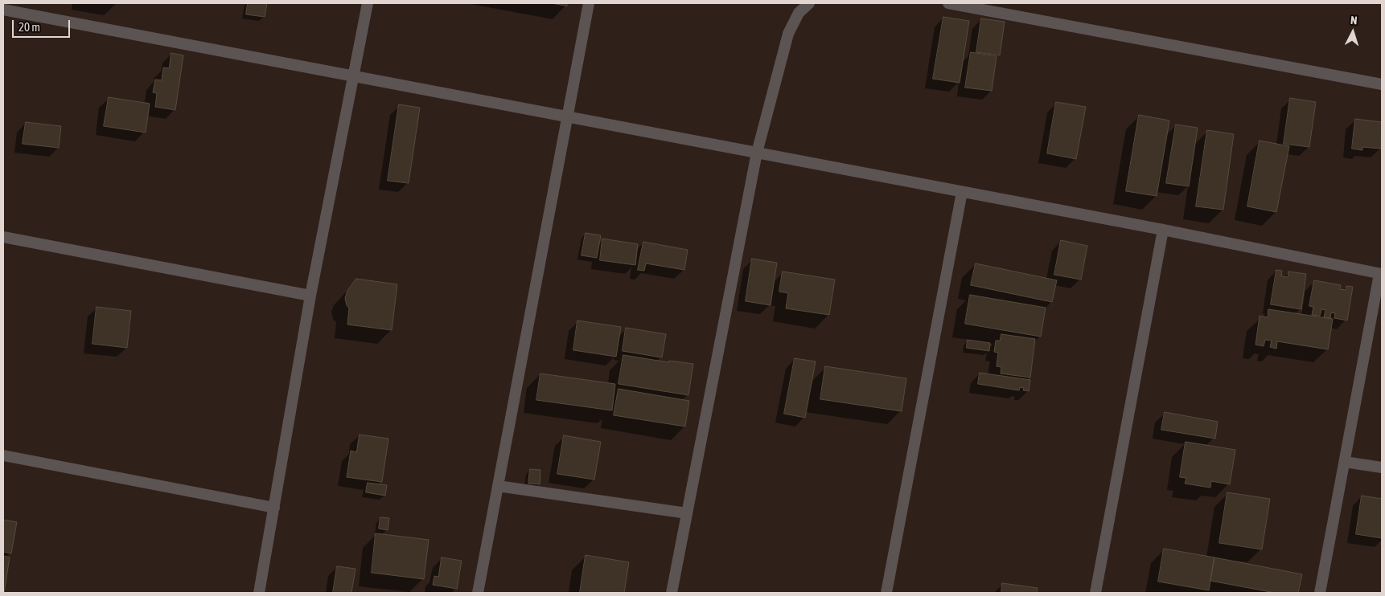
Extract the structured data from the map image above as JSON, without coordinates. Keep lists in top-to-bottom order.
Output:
{
  "scale_bar": "20 m",
  "north": "top"
}
